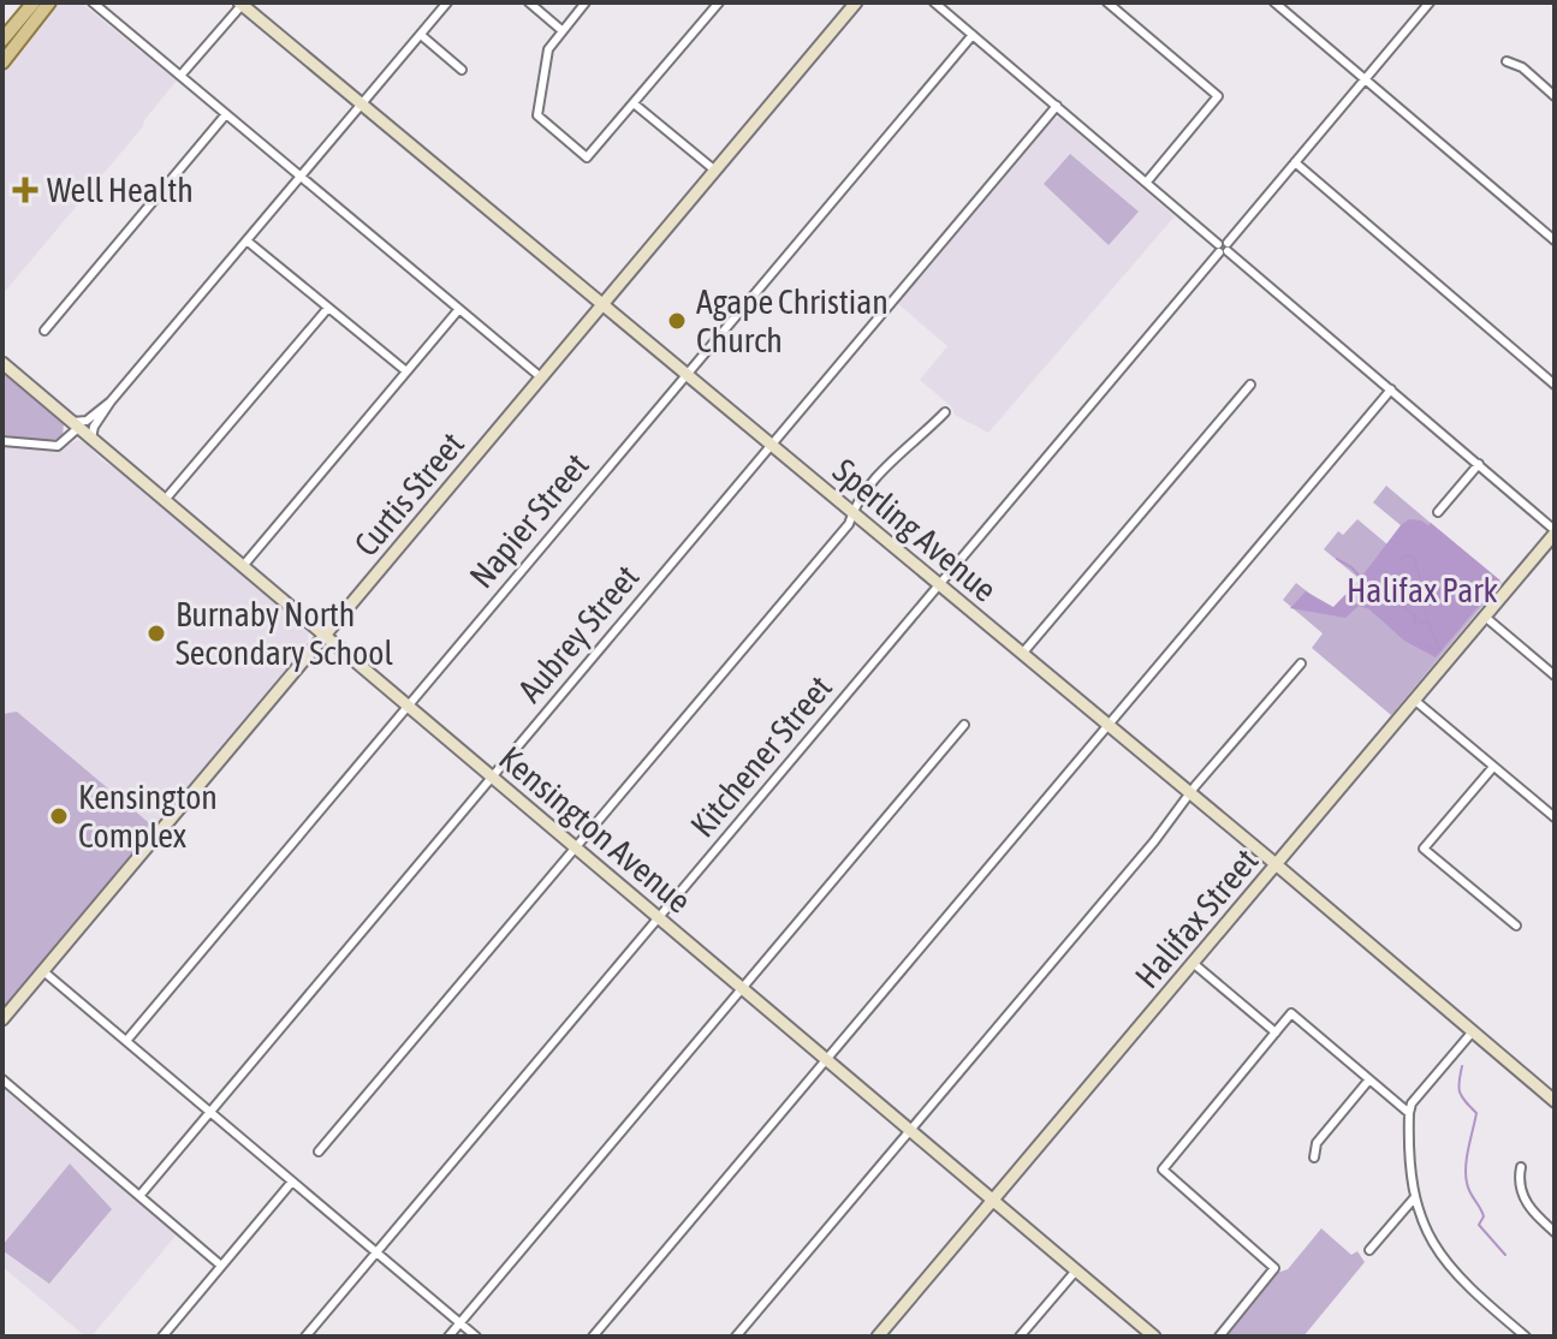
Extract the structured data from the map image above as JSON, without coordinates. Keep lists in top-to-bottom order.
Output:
{
  "streets": {
    "street": [
      "Curtis Street",
      "Napier Street",
      "Sperling Avenue",
      "Aubrey Street",
      "Kitchener Street",
      "Kensington Avenue",
      "Halifax Street"
    ]
  },
  "crossings": [
    ["Curtis Street", "Sperling Avenue"],
    ["Curtis Street", "Kensington Avenue"],
    ["Napier Street", "Sperling Avenue"],
    ["Napier Street", "Kensington Avenue"],
    ["Sperling Avenue", "Aubrey Street"],
    ["Sperling Avenue", "Kitchener Street"],
    ["Sperling Avenue", "Halifax Street"],
    ["Aubrey Street", "Kensington Avenue"],
    ["Kitchener Street", "Kensington Avenue"],
    ["Kensington Avenue", "Halifax Street"]
  ],
  "parks": ["Halifax Park"],
  "places": {
    "health": ["Well Health"],
    "other": ["Agape Christian Church", "Burnaby North Secondary School", "Kensington Complex"]
  }
}
